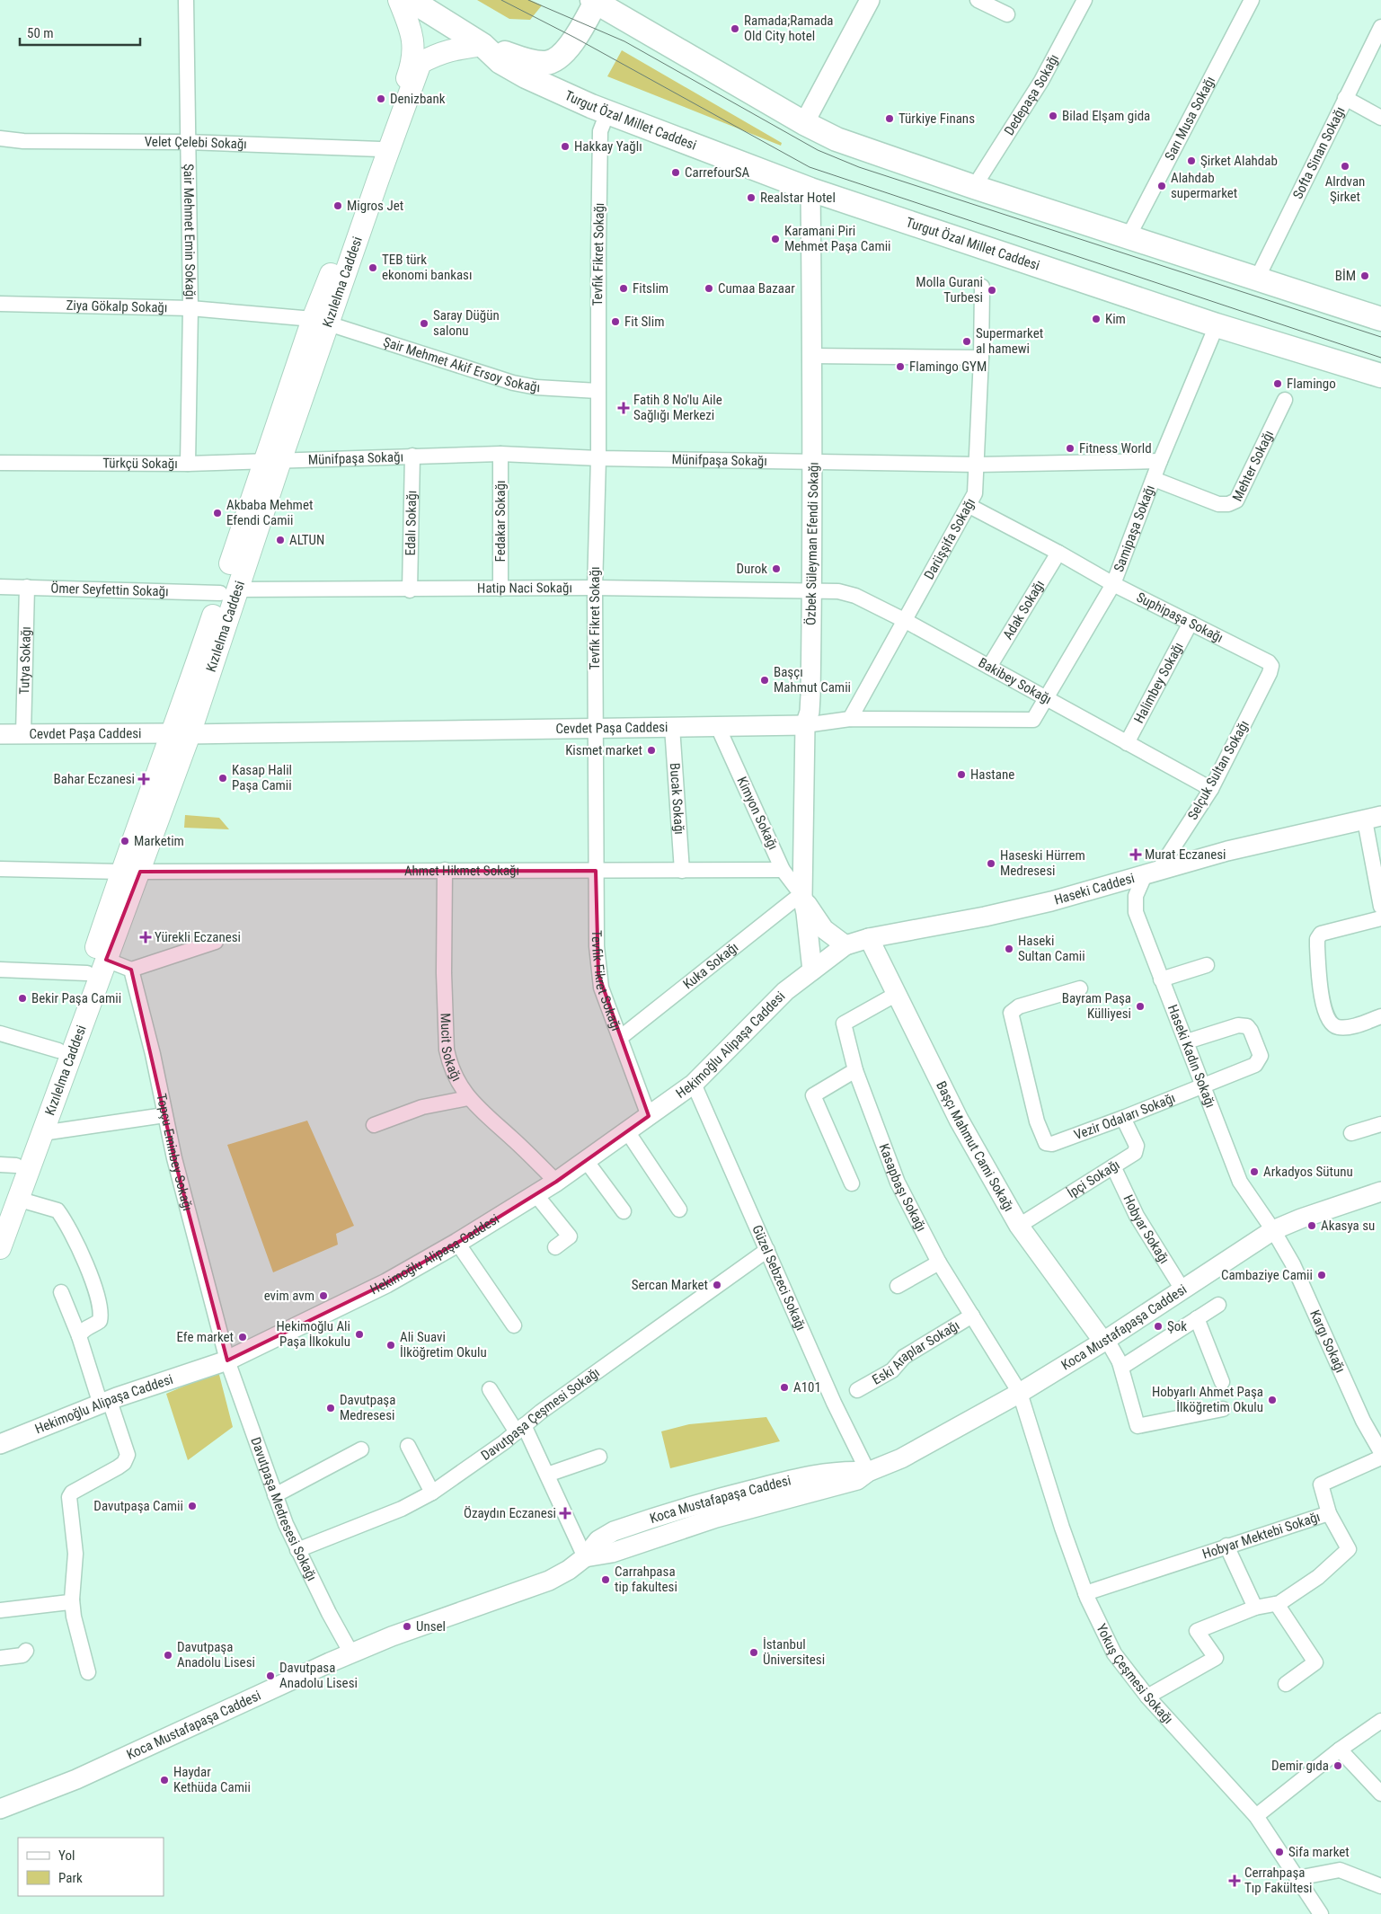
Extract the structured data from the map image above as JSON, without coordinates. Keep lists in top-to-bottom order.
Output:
{
  "streets": {
    "main road": ["Turgut Özal Millet Caddesi", "Kızılelma Caddesi"],
    "street": [
      "Dedepaşa Sokağı",
      "Sarı Musa Sokağı",
      "Velet Çelebi Sokağı",
      "Softa Sinan Sokağı",
      "Şair Mehmet Emin Sokağı",
      "Tevfik Fikret Sokağı",
      "Ziya Gökalp Sokağı",
      "Şair Mehmet Akif Ersoy Sokağı",
      "Münifpaşa Sokağı",
      "Türkçü Sokağı",
      "Mehter Sokağı",
      "Fedakar Sokağı",
      "Edalı Sokağı",
      "Samipaşa Sokağı",
      "Darüşşifa Sokağı",
      "Özbek Süleyman Efendi Sokağı",
      "Hatip Naci Sokağı",
      "Ömer Seyfettin Sokağı",
      "Adak Sokağı",
      "Suphipaşa Sokağı",
      "Tutya Sokağı",
      "Bakibey Sokağı",
      "Halimbey Sokağı",
      "Cevdet Paşa Caddesi",
      "Selçuk Sultan Sokağı",
      "Bucak Sokağı",
      "Kimyon Sokağı",
      "Ahmet Hikmet Sokağı",
      "Haseki Caddesi",
      "Kuka Sokağı",
      "Hekimoğlu Alipaşa Caddesi",
      "Mucit Sokağı",
      "Haseki Kadın Sokağı",
      "Vezir Odaları Sokağı",
      "Başçı Mahmut Cami Sokağı",
      "Topçu Eminbey Sokağı",
      "İpçi Sokağı",
      "Kasapbaşı Sokağı",
      "Hobyar Sokağı",
      "Güzel Sebzeci Sokağı",
      "Koca Mustafapaşa Caddesi",
      "Kargı Sokağı",
      "Eski Araplar Sokağı",
      "Davutpaşa Çeşmesi Sokağı",
      "Davutpaşa Medresesi Sokağı",
      "Hobyar Mektebi Sokağı",
      "Yokuş Çeşmesi Sokağı"
    ]
  },
  "crossings": [
    ["Turgut Özal Millet Caddesi", "Tevfik Fikret Sokağı"],
    ["Turgut Özal Millet Caddesi", "Kızılelma Caddesi"],
    ["Turgut Özal Millet Caddesi", "Samipaşa Sokağı"],
    ["Turgut Özal Millet Caddesi", "Özbek Süleyman Efendi Sokağı"],
    ["Velet Çelebi Sokağı", "Şair Mehmet Emin Sokağı"],
    ["Velet Çelebi Sokağı", "Kızılelma Caddesi"],
    ["Şair Mehmet Emin Sokağı", "Ziya Gökalp Sokağı"],
    ["Şair Mehmet Emin Sokağı", "Türkçü Sokağı"],
    ["Tevfik Fikret Sokağı", "Şair Mehmet Akif Ersoy Sokağı"],
    ["Tevfik Fikret Sokağı", "Münifpaşa Sokağı"],
    ["Tevfik Fikret Sokağı", "Hatip Naci Sokağı"],
    ["Tevfik Fikret Sokağı", "Cevdet Paşa Caddesi"],
    ["Tevfik Fikret Sokağı", "Ahmet Hikmet Sokağı"],
    ["Tevfik Fikret Sokağı", "Kuka Sokağı"],
    ["Tevfik Fikret Sokağı", "Hekimoğlu Alipaşa Caddesi"],
    ["Kızılelma Caddesi", "Ziya Gökalp Sokağı"],
    ["Kızılelma Caddesi", "Şair Mehmet Akif Ersoy Sokağı"],
    ["Kızılelma Caddesi", "Münifpaşa Sokağı"],
    ["Kızılelma Caddesi", "Türkçü Sokağı"],
    ["Kızılelma Caddesi", "Hatip Naci Sokağı"],
    ["Kızılelma Caddesi", "Ömer Seyfettin Sokağı"],
    ["Kızılelma Caddesi", "Cevdet Paşa Caddesi"],
    ["Kızılelma Caddesi", "Ahmet Hikmet Sokağı"],
    ["Ziya Gökalp Sokağı", "Şair Mehmet Akif Ersoy Sokağı"],
    ["Münifpaşa Sokağı", "Türkçü Sokağı"],
    ["Münifpaşa Sokağı", "Fedakar Sokağı"],
    ["Münifpaşa Sokağı", "Edalı Sokağı"],
    ["Münifpaşa Sokağı", "Samipaşa Sokağı"],
    ["Münifpaşa Sokağı", "Darüşşifa Sokağı"],
    ["Münifpaşa Sokağı", "Özbek Süleyman Efendi Sokağı"],
    ["Mehter Sokağı", "Samipaşa Sokağı"],
    ["Fedakar Sokağı", "Hatip Naci Sokağı"],
    ["Edalı Sokağı", "Hatip Naci Sokağı"],
    ["Samipaşa Sokağı", "Suphipaşa Sokağı"],
    ["Samipaşa Sokağı", "Bakibey Sokağı"],
    ["Samipaşa Sokağı", "Cevdet Paşa Caddesi"],
    ["Darüşşifa Sokağı", "Suphipaşa Sokağı"],
    ["Darüşşifa Sokağı", "Bakibey Sokağı"],
    ["Darüşşifa Sokağı", "Cevdet Paşa Caddesi"],
    ["Özbek Süleyman Efendi Sokağı", "Hatip Naci Sokağı"],
    ["Özbek Süleyman Efendi Sokağı", "Bakibey Sokağı"],
    ["Özbek Süleyman Efendi Sokağı", "Cevdet Paşa Caddesi"],
    ["Özbek Süleyman Efendi Sokağı", "Kimyon Sokağı"],
    ["Özbek Süleyman Efendi Sokağı", "Haseki Caddesi"],
    ["Özbek Süleyman Efendi Sokağı", "Kuka Sokağı"],
    ["Özbek Süleyman Efendi Sokağı", "Hekimoğlu Alipaşa Caddesi"],
    ["Hatip Naci Sokağı", "Ömer Seyfettin Sokağı"],
    ["Hatip Naci Sokağı", "Bakibey Sokağı"],
    ["Ömer Seyfettin Sokağı", "Tutya Sokağı"],
    ["Adak Sokağı", "Suphipaşa Sokağı"],
    ["Adak Sokağı", "Bakibey Sokağı"],
    ["Suphipaşa Sokağı", "Halimbey Sokağı"],
    ["Suphipaşa Sokağı", "Selçuk Sultan Sokağı"],
    ["Tutya Sokağı", "Cevdet Paşa Caddesi"],
    ["Bakibey Sokağı", "Halimbey Sokağı"],
    ["Bakibey Sokağı", "Selçuk Sultan Sokağı"],
    ["Cevdet Paşa Caddesi", "Bucak Sokağı"],
    ["Cevdet Paşa Caddesi", "Kimyon Sokağı"],
    ["Selçuk Sultan Sokağı", "Haseki Caddesi"],
    ["Selçuk Sultan Sokağı", "Haseki Kadın Sokağı"],
    ["Bucak Sokağı", "Ahmet Hikmet Sokağı"],
    ["Kimyon Sokağı", "Ahmet Hikmet Sokağı"],
    ["Kimyon Sokağı", "Kuka Sokağı"],
    ["Ahmet Hikmet Sokağı", "Mucit Sokağı"],
    ["Haseki Caddesi", "Hekimoğlu Alipaşa Caddesi"],
    ["Haseki Caddesi", "Haseki Kadın Sokağı"],
    ["Haseki Caddesi", "Başçı Mahmut Cami Sokağı"],
    ["Hekimoğlu Alipaşa Caddesi", "Mucit Sokağı"],
    ["Hekimoğlu Alipaşa Caddesi", "Topçu Eminbey Sokağı"],
    ["Hekimoğlu Alipaşa Caddesi", "Güzel Sebzeci Sokağı"],
    ["Hekimoğlu Alipaşa Caddesi", "Davutpaşa Medresesi Sokağı"],
    ["Haseki Kadın Sokağı", "Vezir Odaları Sokağı"],
    ["Haseki Kadın Sokağı", "Koca Mustafapaşa Caddesi"],
    ["Haseki Kadın Sokağı", "Kargı Sokağı"],
    ["Vezir Odaları Sokağı", "İpçi Sokağı"],
    ["Başçı Mahmut Cami Sokağı", "İpçi Sokağı"],
    ["Başçı Mahmut Cami Sokağı", "Kasapbaşı Sokağı"],
    ["Başçı Mahmut Cami Sokağı", "Koca Mustafapaşa Caddesi"],
    ["Topçu Eminbey Sokağı", "Davutpaşa Medresesi Sokağı"],
    ["İpçi Sokağı", "Hobyar Sokağı"],
    ["Kasapbaşı Sokağı", "Koca Mustafapaşa Caddesi"],
    ["Kasapbaşı Sokağı", "Eski Araplar Sokağı"],
    ["Kasapbaşı Sokağı", "Yokuş Çeşmesi Sokağı"],
    ["Hobyar Sokağı", "Koca Mustafapaşa Caddesi"],
    ["Güzel Sebzeci Sokağı", "Koca Mustafapaşa Caddesi"],
    ["Güzel Sebzeci Sokağı", "Davutpaşa Çeşmesi Sokağı"],
    ["Koca Mustafapaşa Caddesi", "Kargı Sokağı"],
    ["Koca Mustafapaşa Caddesi", "Davutpaşa Medresesi Sokağı"],
    ["Koca Mustafapaşa Caddesi", "Yokuş Çeşmesi Sokağı"],
    ["Davutpaşa Çeşmesi Sokağı", "Davutpaşa Medresesi Sokağı"],
    ["Hobyar Mektebi Sokağı", "Yokuş Çeşmesi Sokağı"]
  ],
  "places": {
    "other": [
      "Ramada;Ramada Old City hotel",
      "Denizbank",
      "Bilad Elşam gida",
      "Türkiye Finans",
      "Hakkay Yağlı",
      "Şirket Alahdab",
      "Alrdvan Şirket",
      "CarrefourSA",
      "Alahdab supermarket",
      "Realstar Hotel",
      "Migros Jet",
      "Karamani Piri Mehmet Paşa Camii",
      "TEB türk ekonomi bankası",
      "BİM",
      "Fitslim",
      "Cumaa Bazaar",
      "Molla Gurani Turbesi",
      "Kim",
      "Fit Slim",
      "Saray Düğün salonu",
      "Supermarket al hamewi",
      "Flamingo GYM",
      "Flamingo",
      "Fitness World",
      "Akbaba Mehmet Efendi Camii",
      "ALTUN",
      "Durok",
      "Başçı Mahmut Camii",
      "Kismet market",
      "Hastane",
      "Kasap Halil Paşa Camii",
      "Marketim",
      "Haseski Hürrem Medresesi",
      "Haseki Sultan Camii",
      "Bekir Paşa Camii",
      "Bayram Paşa Külliyesi",
      "Arkadyos Sütunu",
      "Akasya su",
      "Cambaziye Camii",
      "Sercan Market",
      "evim avm",
      "Şok",
      "Hekimoğlu Ali Paşa İlkokulu",
      "Efe market",
      "Ali Suavi İlköğretim Okulu",
      "A101",
      "Hobyarlı Ahmet Paşa İlköğretim Okulu",
      "Davutpaşa Medresesi",
      "Davutpaşa Camii",
      "Carrahpasa tip fakultesi",
      "Unsel",
      "İstanbul Üniversitesi",
      "Davutpaşa Anadolu Lisesi",
      "Davutpasa Anadolu Lisesi",
      "Demir gıda",
      "Haydar Kethüda Camii",
      "Sifa market"
    ],
    "health": [
      "Fatih 8 No'lu Aile Sağlığı Merkezi",
      "Bahar Eczanesi",
      "Murat Eczanesi",
      "Yürekli Eczanesi",
      "Özaydın Eczanesi",
      "Cerrahpaşa Tıp Fakültesi"
    ]
  },
  "legend": ["Yol", "Park"],
  "scale_bar": "50 m"
}
